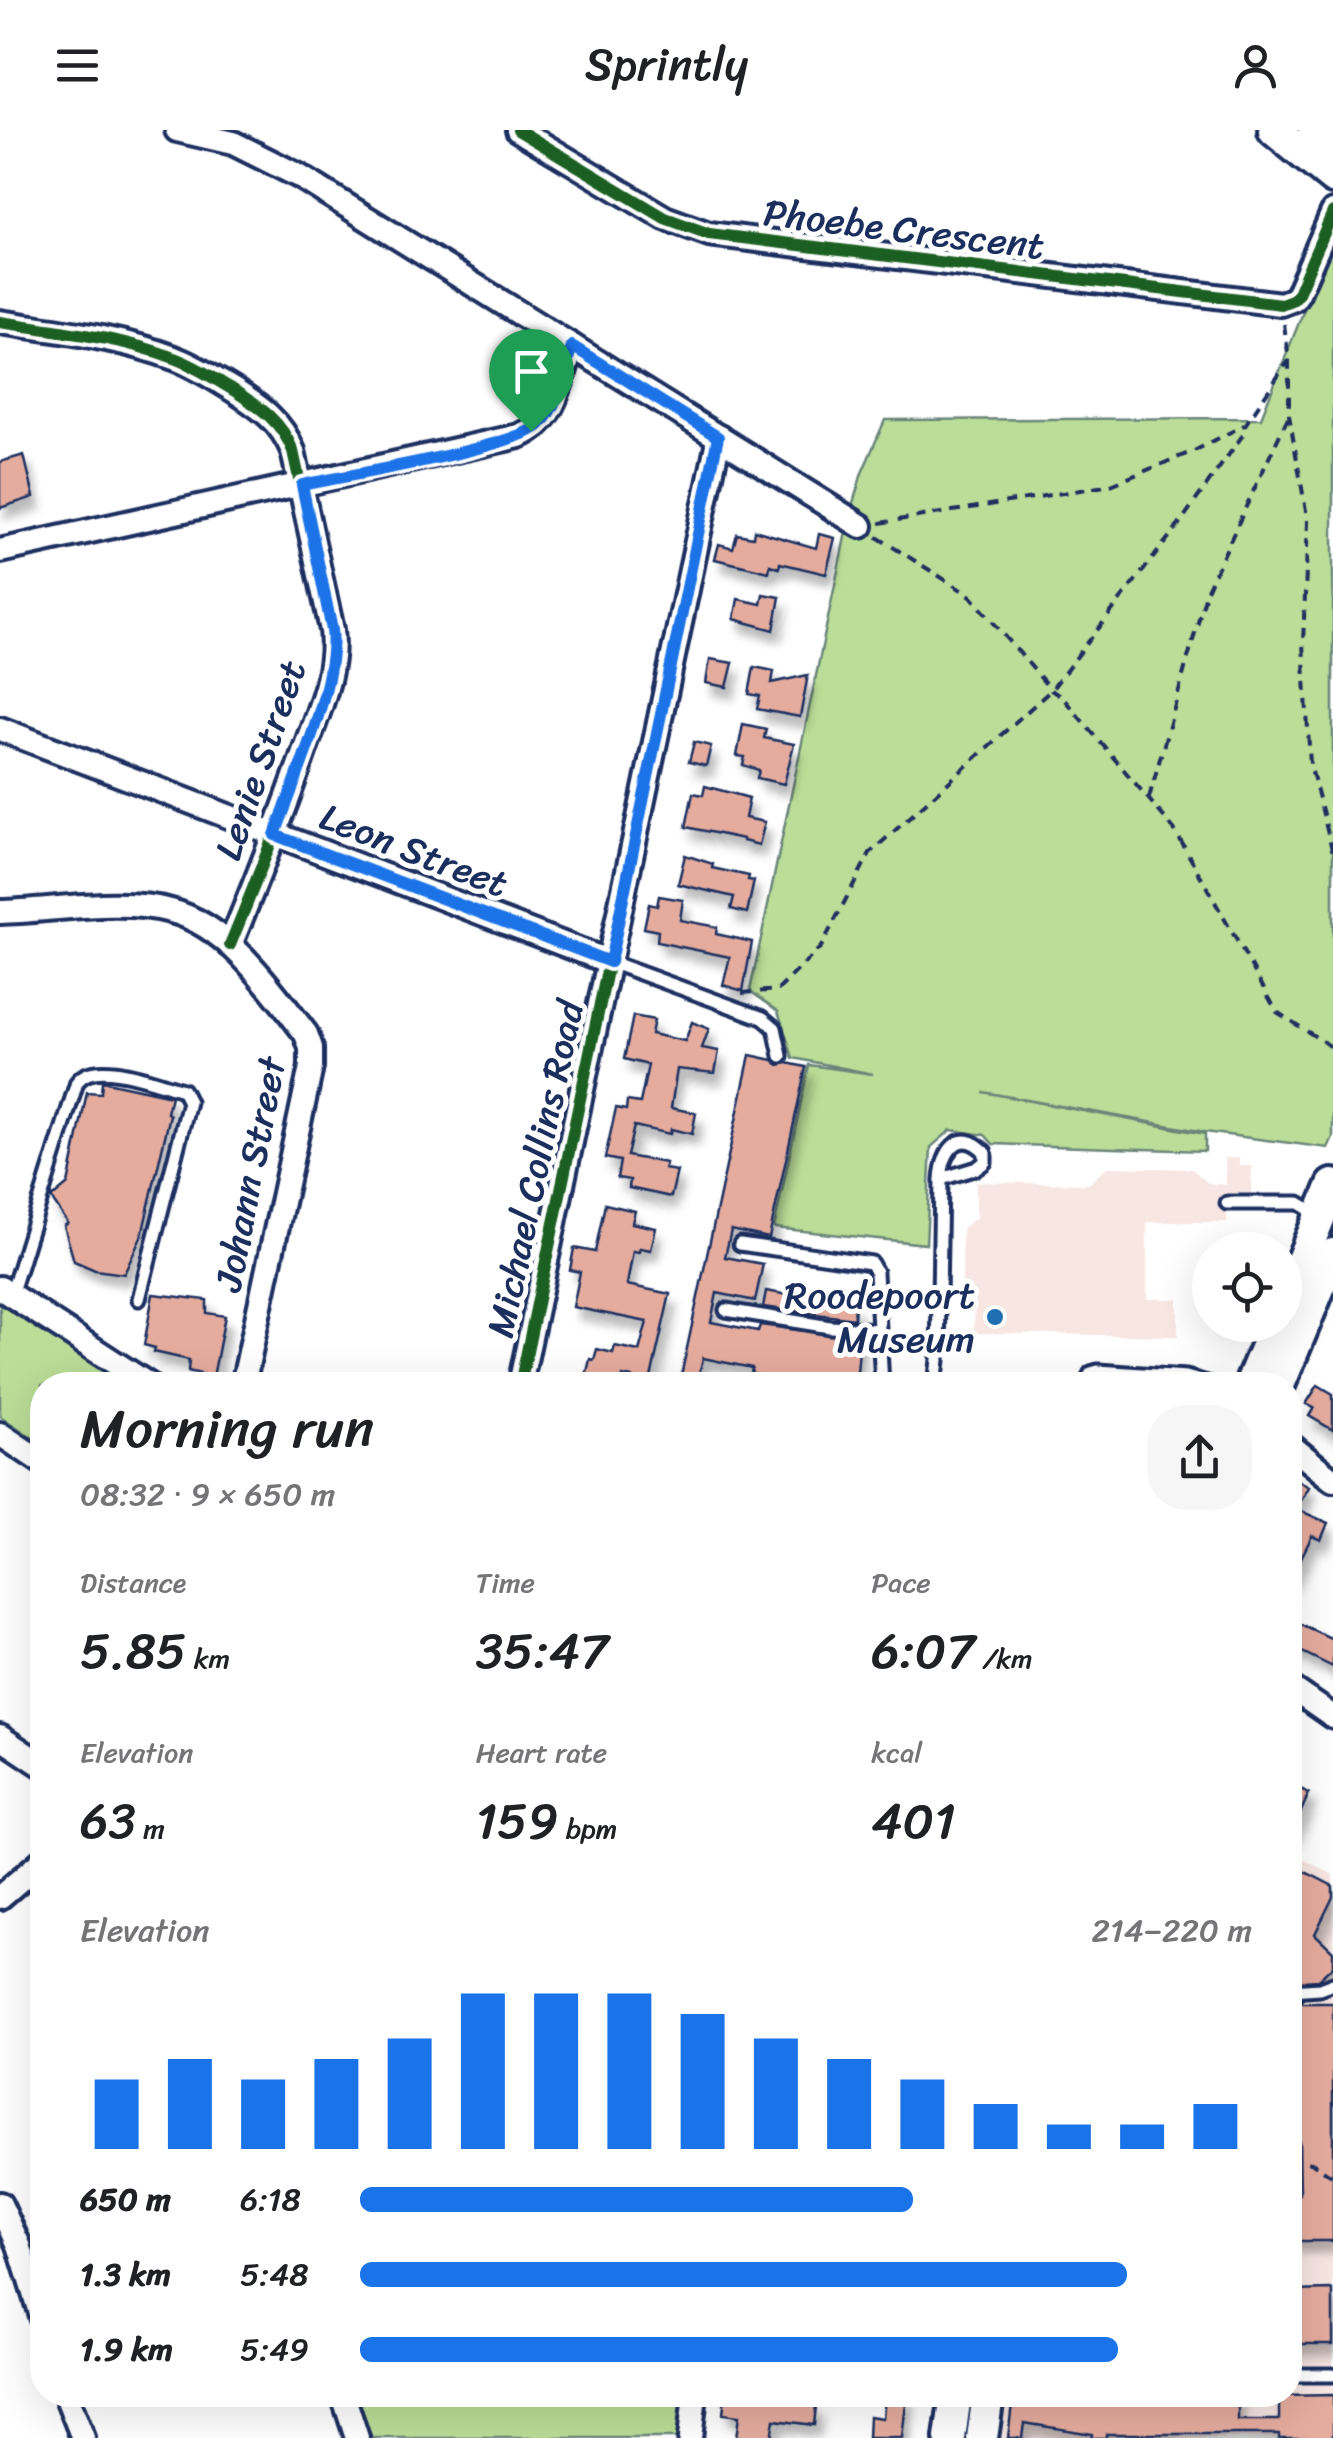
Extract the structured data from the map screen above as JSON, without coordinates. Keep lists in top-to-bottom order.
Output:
{
  "streets": {
    "street": [
      "Phoebe Crescent",
      "Lenie Street",
      "Leon Street",
      "Michael Collins Road",
      "Johann Street"
    ]
  },
  "crossings": [
    ["Lenie Street", "Leon Street"],
    ["Lenie Street", "Johann Street"],
    ["Leon Street", "Michael Collins Road"]
  ],
  "places": ["Roodepoort Museum"],
  "page": {
    "header": "Sprintly",
    "heading": ["Morning run", "08:32 · 9 × 650 m"],
    "stats": [
      ["Distance", "5.85 km"],
      ["Time", "35:47"],
      ["Pace", "6:07 /km"],
      ["Elevation", "63 m"],
      ["Heart rate", "159 bpm"],
      ["kcal", "401"]
    ],
    "chart": ["Elevation", "214–220 m"],
    "list": [
      {
        "name": "650 m",
        "note": "6:18"
      },
      {
        "name": "1.3 km",
        "note": "5:48"
      },
      {
        "name": "1.9 km",
        "note": "5:49"
      }
    ]
  }
}
